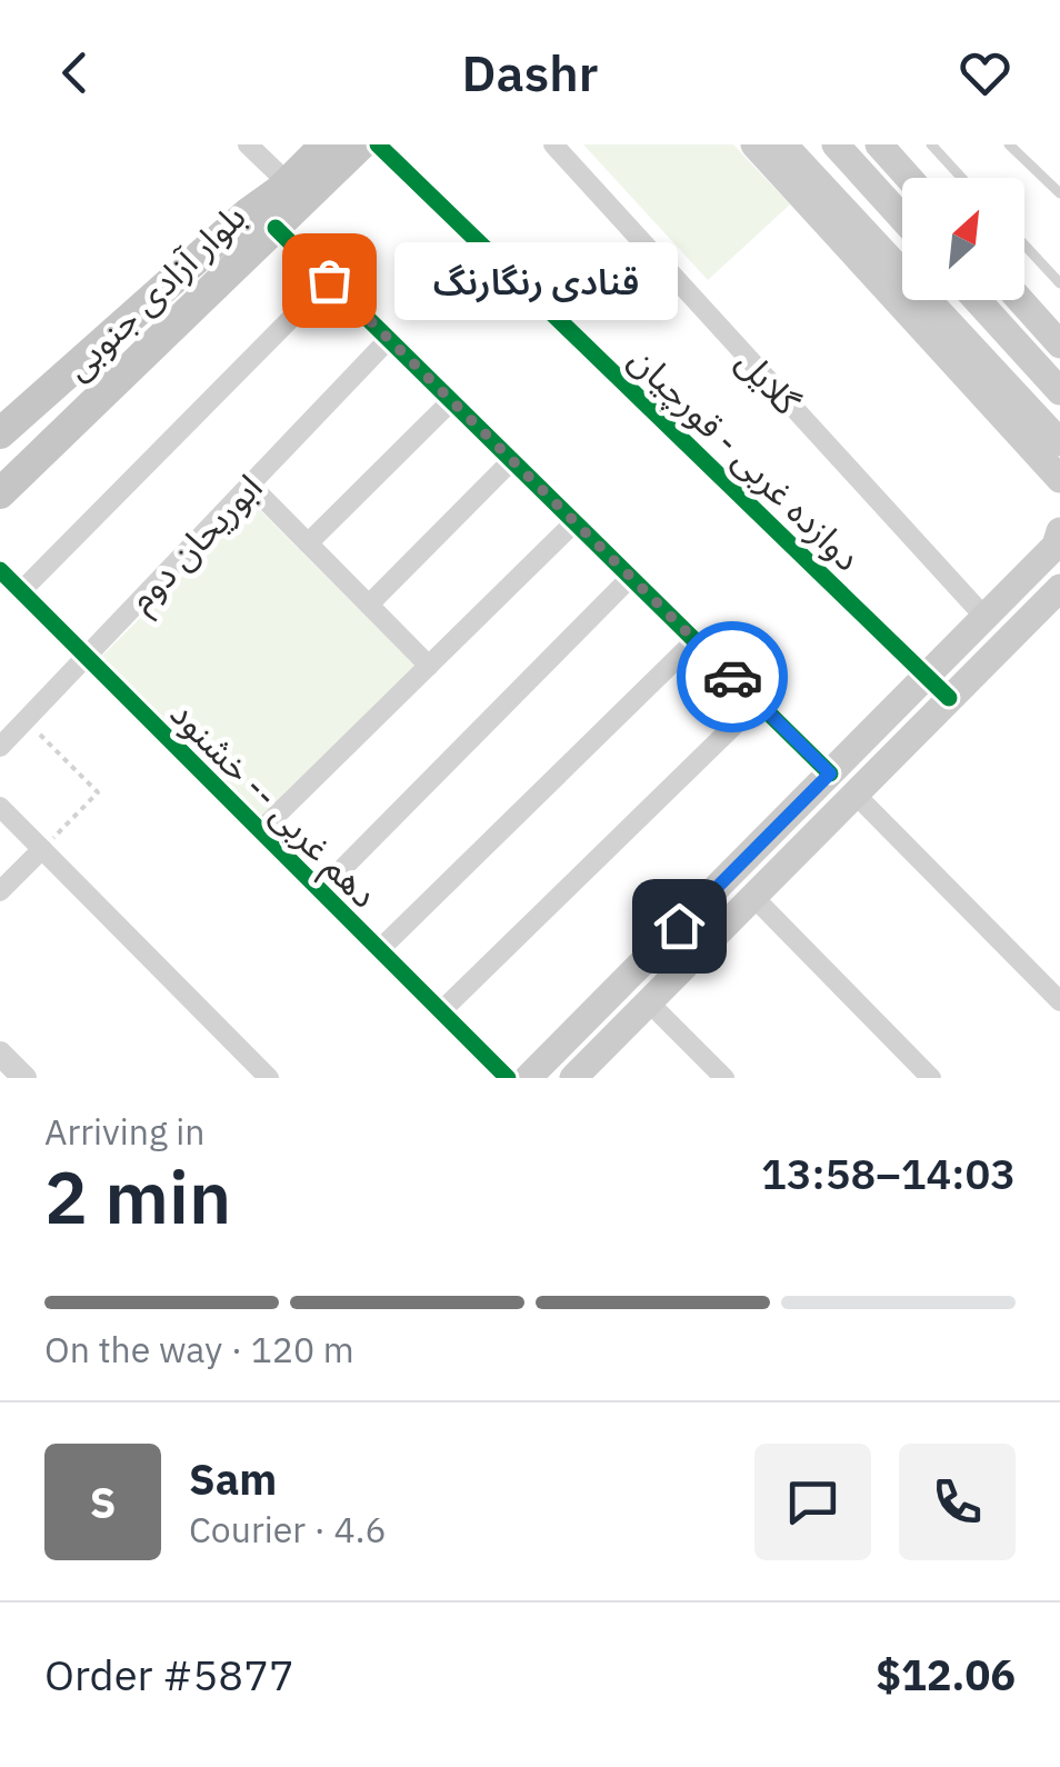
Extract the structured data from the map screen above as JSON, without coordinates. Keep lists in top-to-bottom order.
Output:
{
  "streets": {
    "main road": ["بلوار آزادی جنوبی"],
    "street": [
      "گلایل",
      "دوازده غربی - قورچیان",
      "ابوریحان دوم",
      "دهم غربی -- خشنود"
    ]
  },
  "crossings": [
    ["ابوریحان دوم", "دهم غربی -- خشنود"]
  ],
  "places": ["قنادی رنگارنگ"],
  "north": "top right",
  "page": {
    "header": "Dashr",
    "bubble": "قنادی رنگارنگ",
    "heading": ["2 min", "Arriving in", "13:58–14:03"],
    "panel": [
      "Sam",
      "Courier · 4.6",
      "Order #5877",
      "$12.06"
    ],
    "bar": "On the way · 120 m",
    "round": "S"
  }
}
